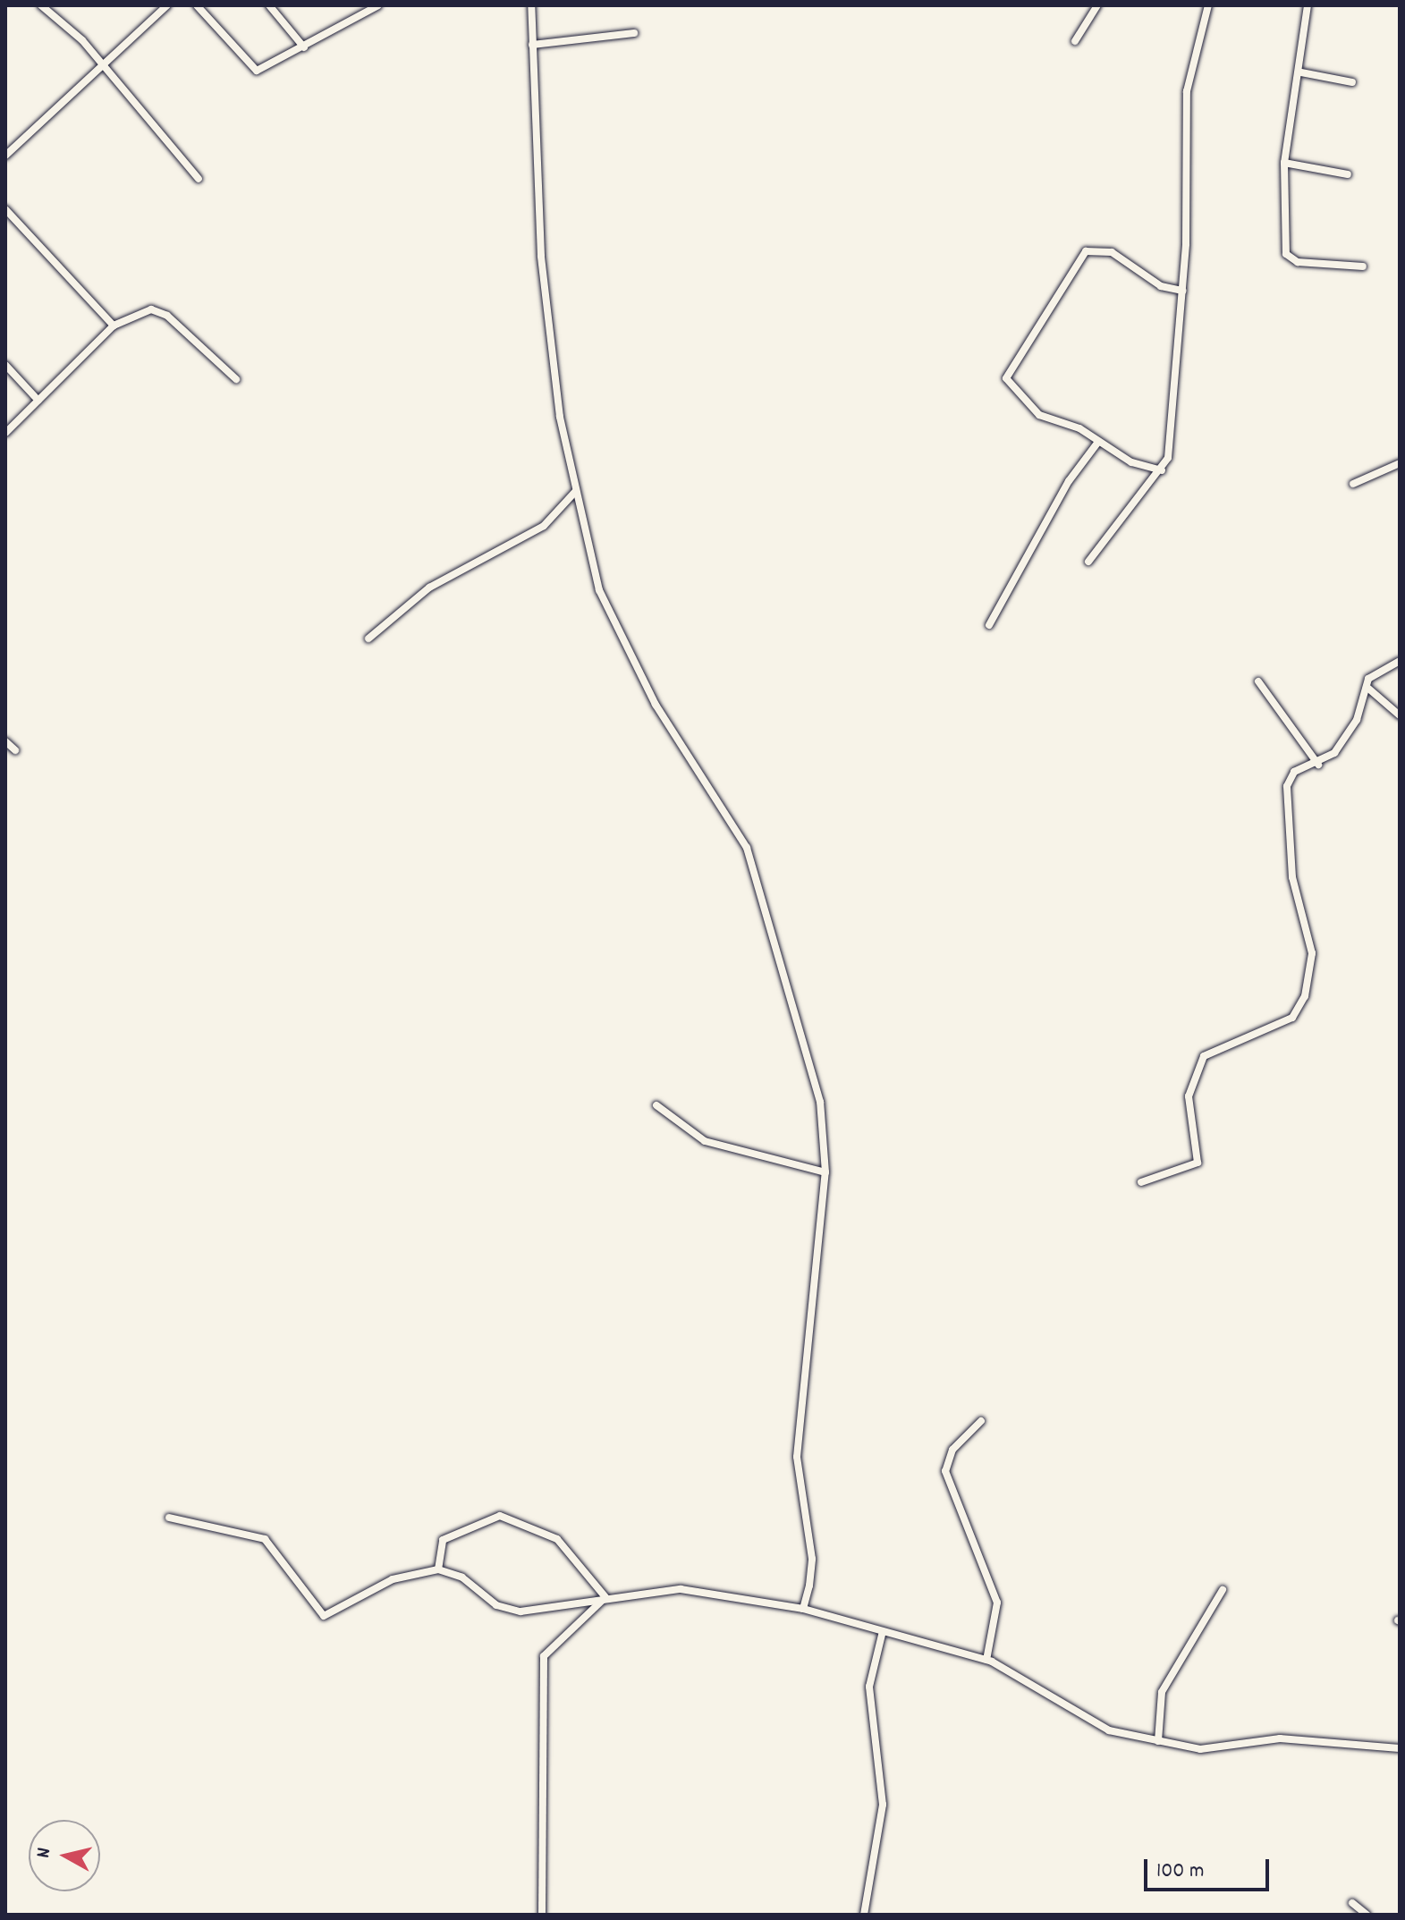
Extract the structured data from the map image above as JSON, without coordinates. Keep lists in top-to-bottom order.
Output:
{
  "scale_bar": "100 m",
  "north": "left"
}
